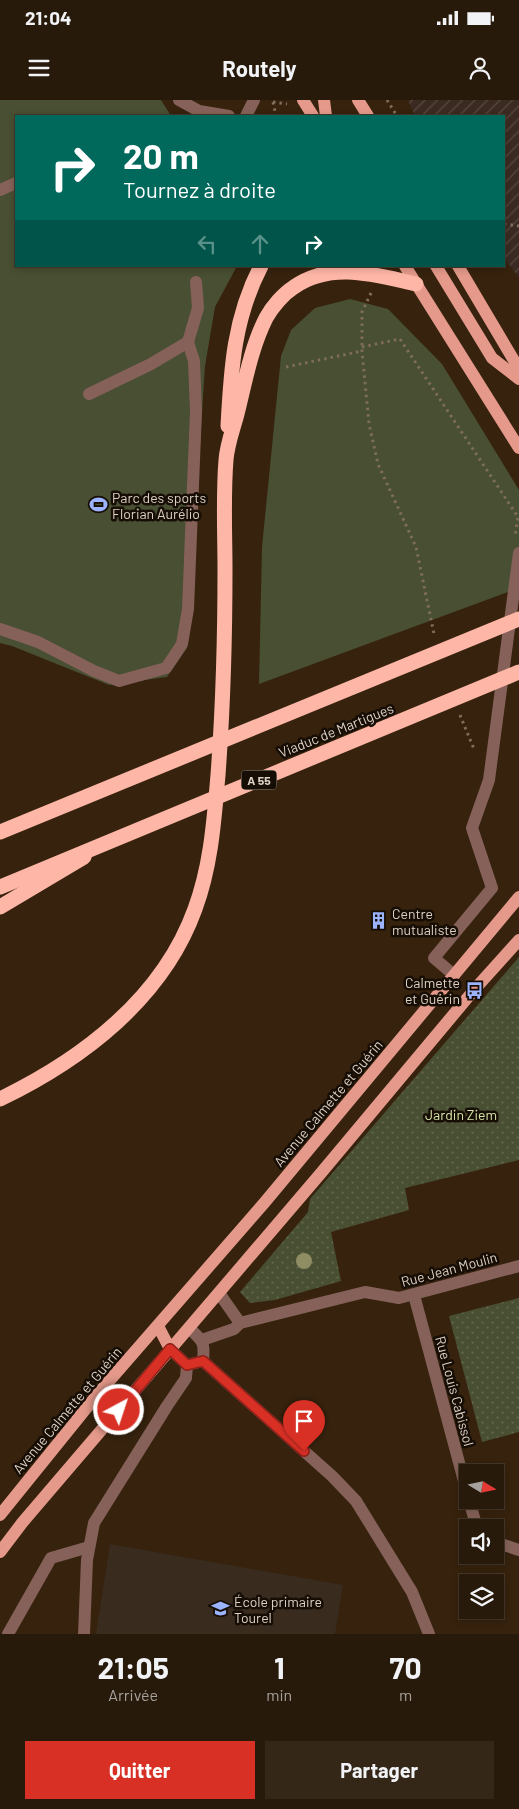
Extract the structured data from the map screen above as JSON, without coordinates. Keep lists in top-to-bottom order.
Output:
{
  "streets": {
    "highway": ["Viaduc de Martigues", "A 55"],
    "main road": ["Avenue Calmette et Guérin"],
    "street": ["Rue Jean Moulin", "Rue Louis Cabissol"]
  },
  "crossings": [
    ["Rue Jean Moulin", "Rue Louis Cabissol"]
  ],
  "parks": ["Jardin Ziem"],
  "places": {
    "sports": ["Parc des sports Florian Aurélio"],
    "building": ["Centre mutualiste"],
    "bus stop": ["Calmette et Guérin"],
    "school or university": ["École primaire Tourel"]
  },
  "north": "right",
  "page": {
    "status": "21:04",
    "header": "Routely",
    "turn": ["20 m", "Tournez à droite"],
    "eta": [
      "21:05",
      "Arrivée",
      "1",
      "min",
      "70",
      "m"
    ],
    "buttons": ["Quitter", "Partager"]
  }
}
